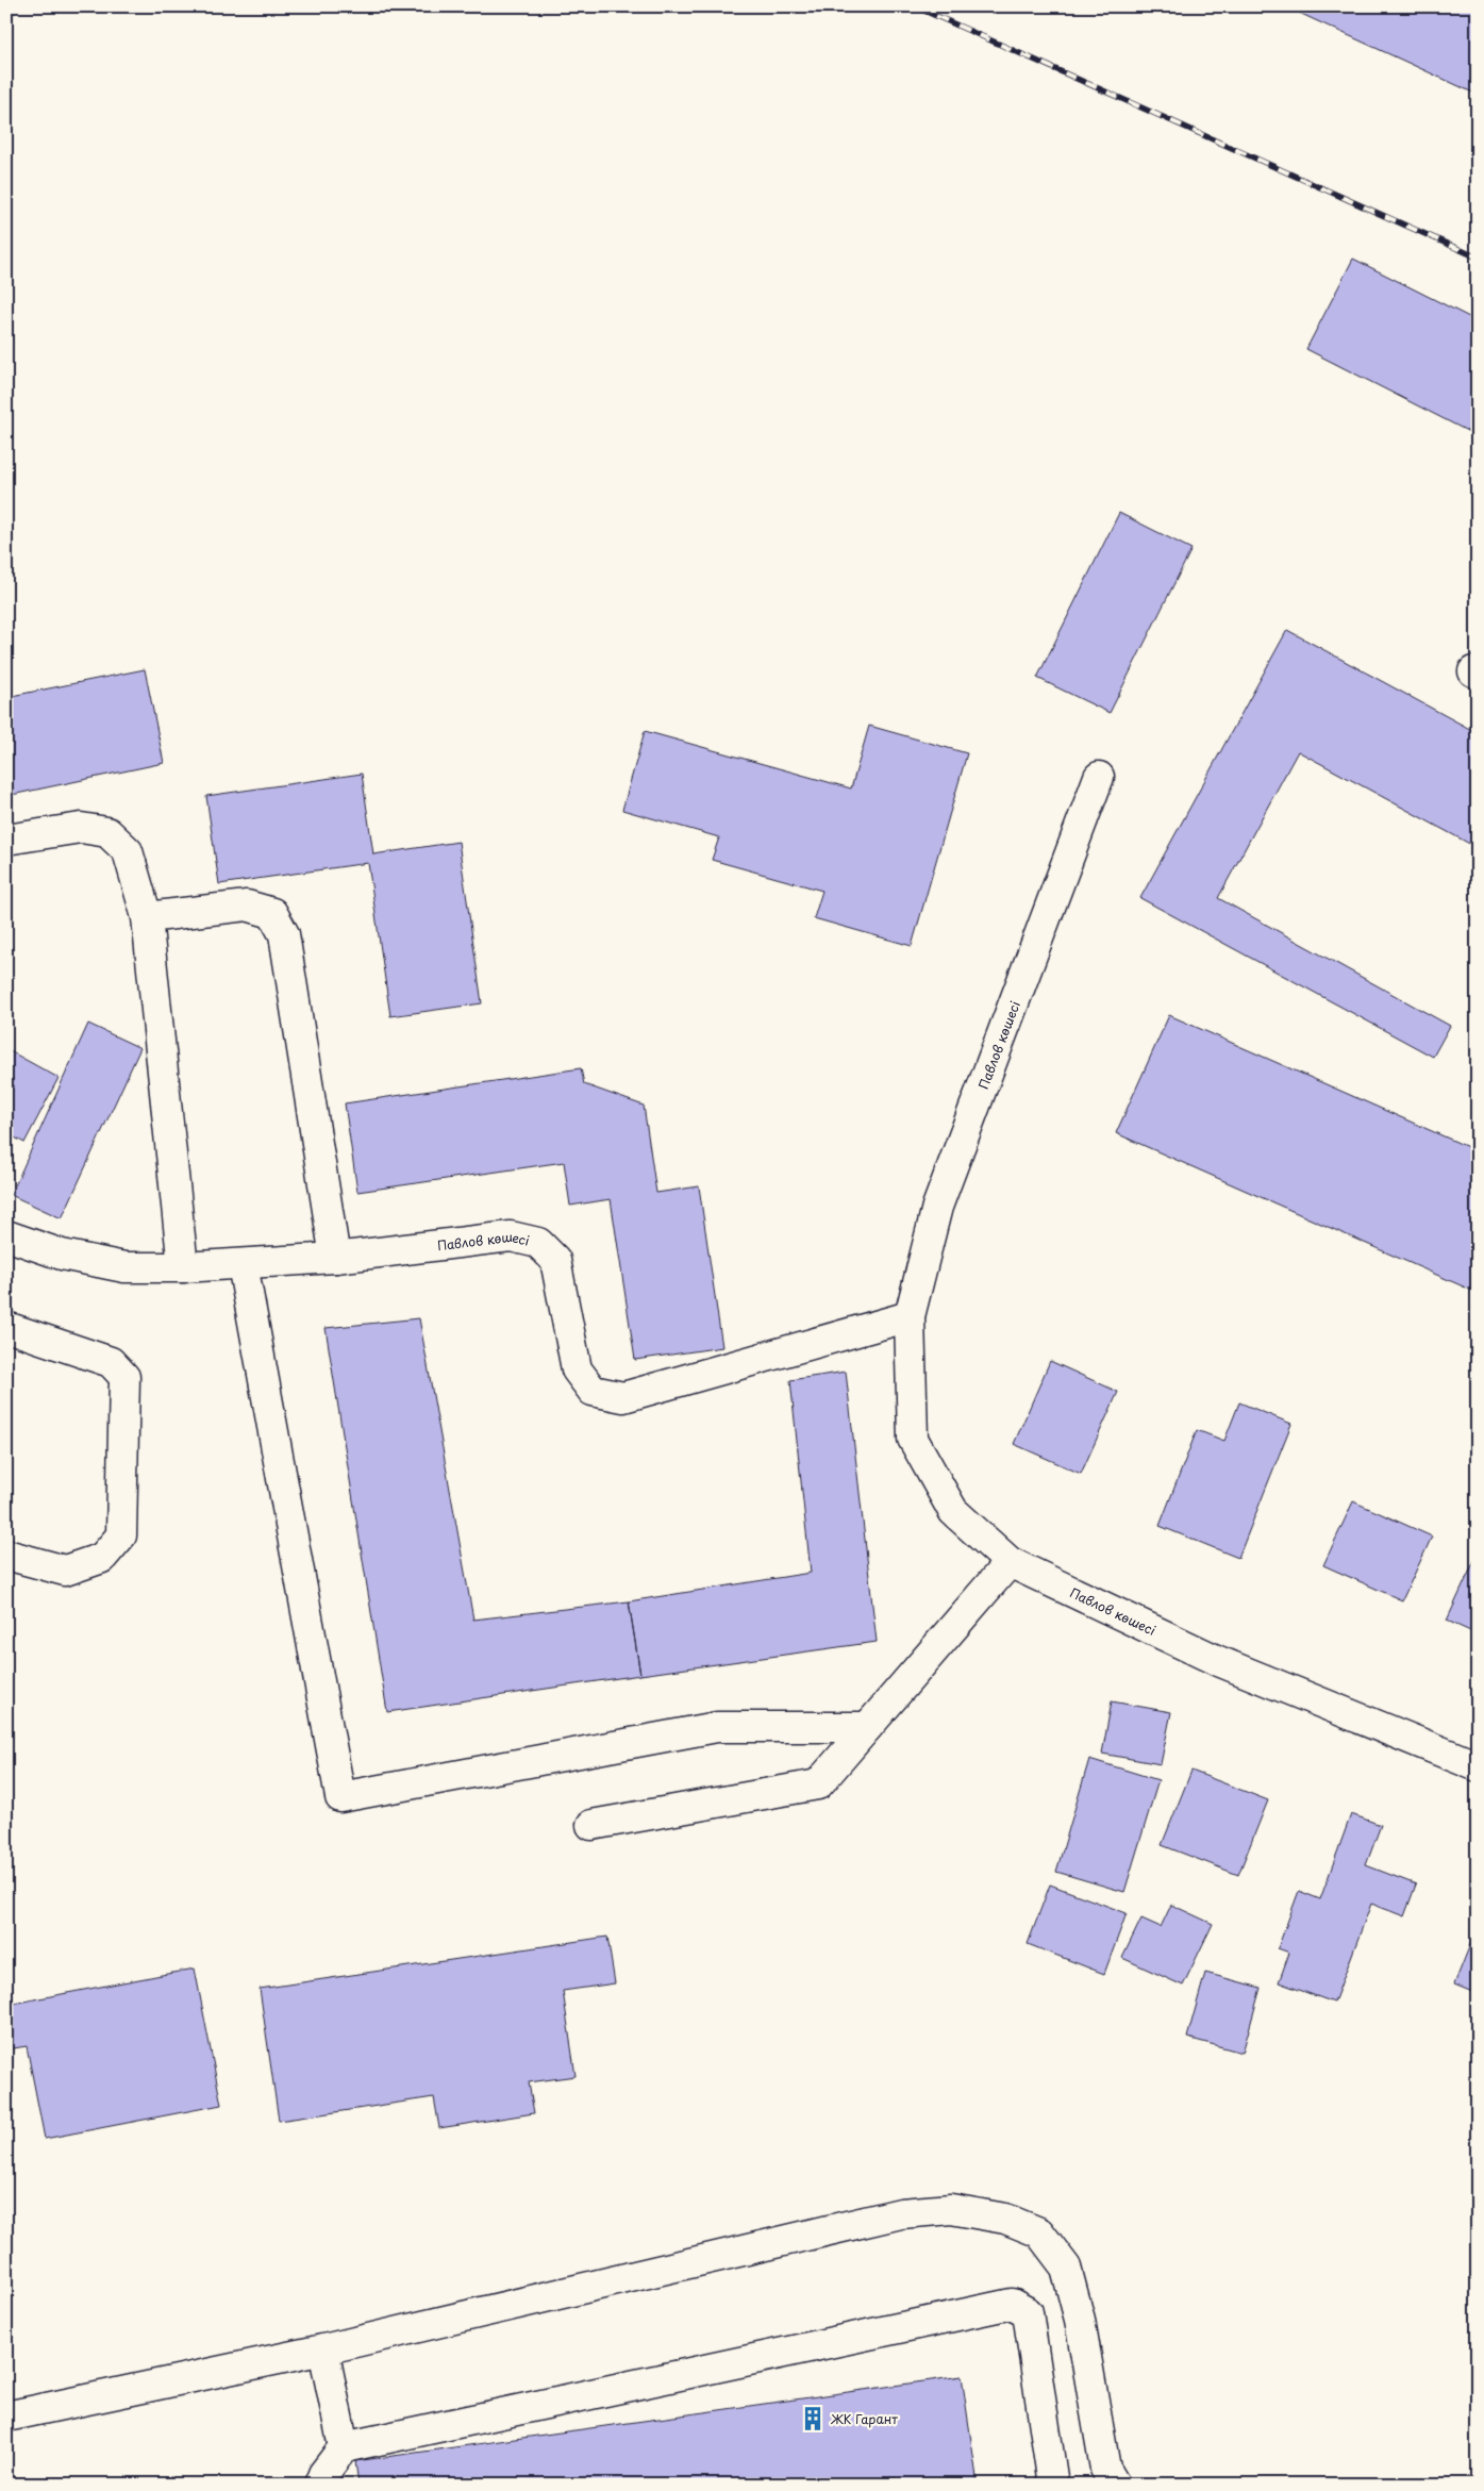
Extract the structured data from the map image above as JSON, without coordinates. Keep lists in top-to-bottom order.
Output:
{
  "streets": {
    "street": ["Павлов көшесі"]
  },
  "places": {
    "building": ["ЖК Гарант"]
  }
}
